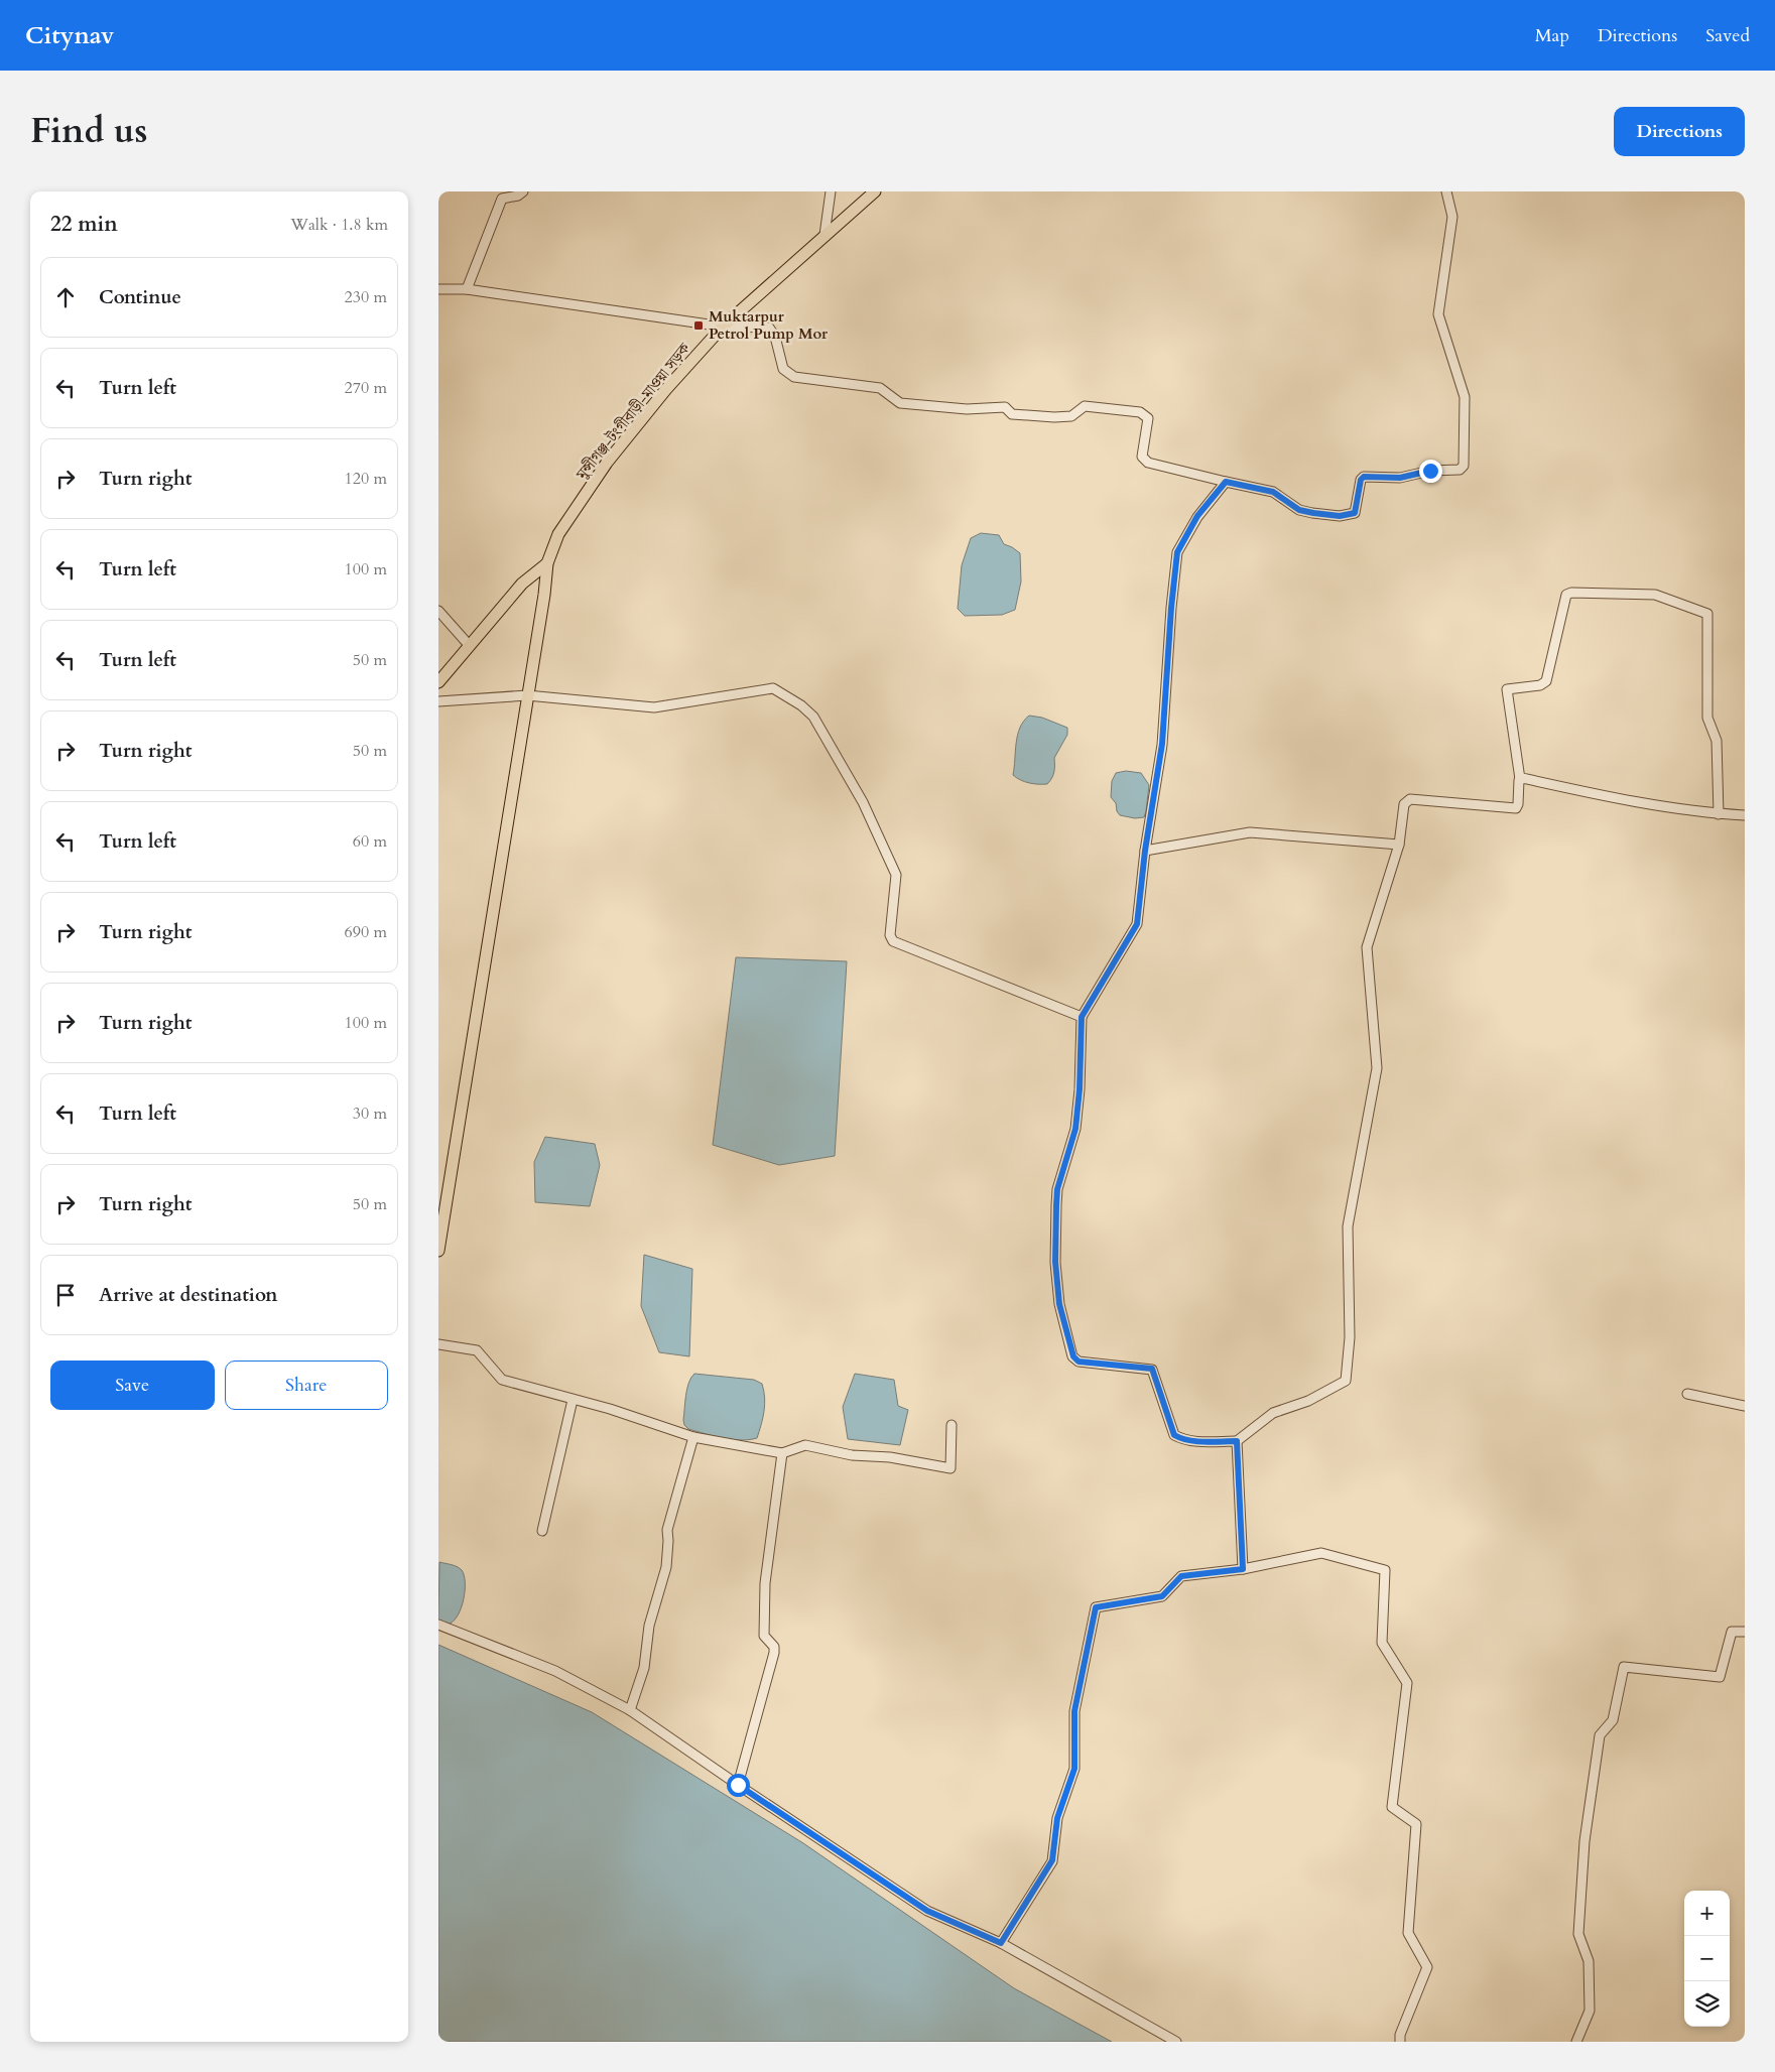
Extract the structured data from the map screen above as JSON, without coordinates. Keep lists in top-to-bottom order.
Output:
{
  "streets": {
    "main road": ["মুন্সীগঞ্জ-টংগীবাড়ী-মাওয়া সড়ক"]
  },
  "places": {
    "transit": ["Muktarpur Petrol Pump Mor"]
  },
  "page": {
    "header": "Citynav",
    "nav": ["Map", "Directions", "Saved"],
    "title": "Find us",
    "buttons": [
      "Directions",
      ["Save", "Share"]
    ],
    "heading": ["22 min", "Walk · 1.8 km"],
    "list": [
      ["Continue", "230 m"],
      ["Turn left", "270 m"],
      ["Turn right", "120 m"],
      ["Turn left", "100 m"],
      ["Turn left", "50 m"],
      ["Turn right", "50 m"],
      ["Turn left", "60 m"],
      ["Turn right", "690 m"],
      ["Turn right", "100 m"],
      ["Turn left", "30 m"],
      ["Turn right", "50 m"],
      "Arrive at destination"
    ],
    "map_buttons": ["+", "−"]
  }
}
